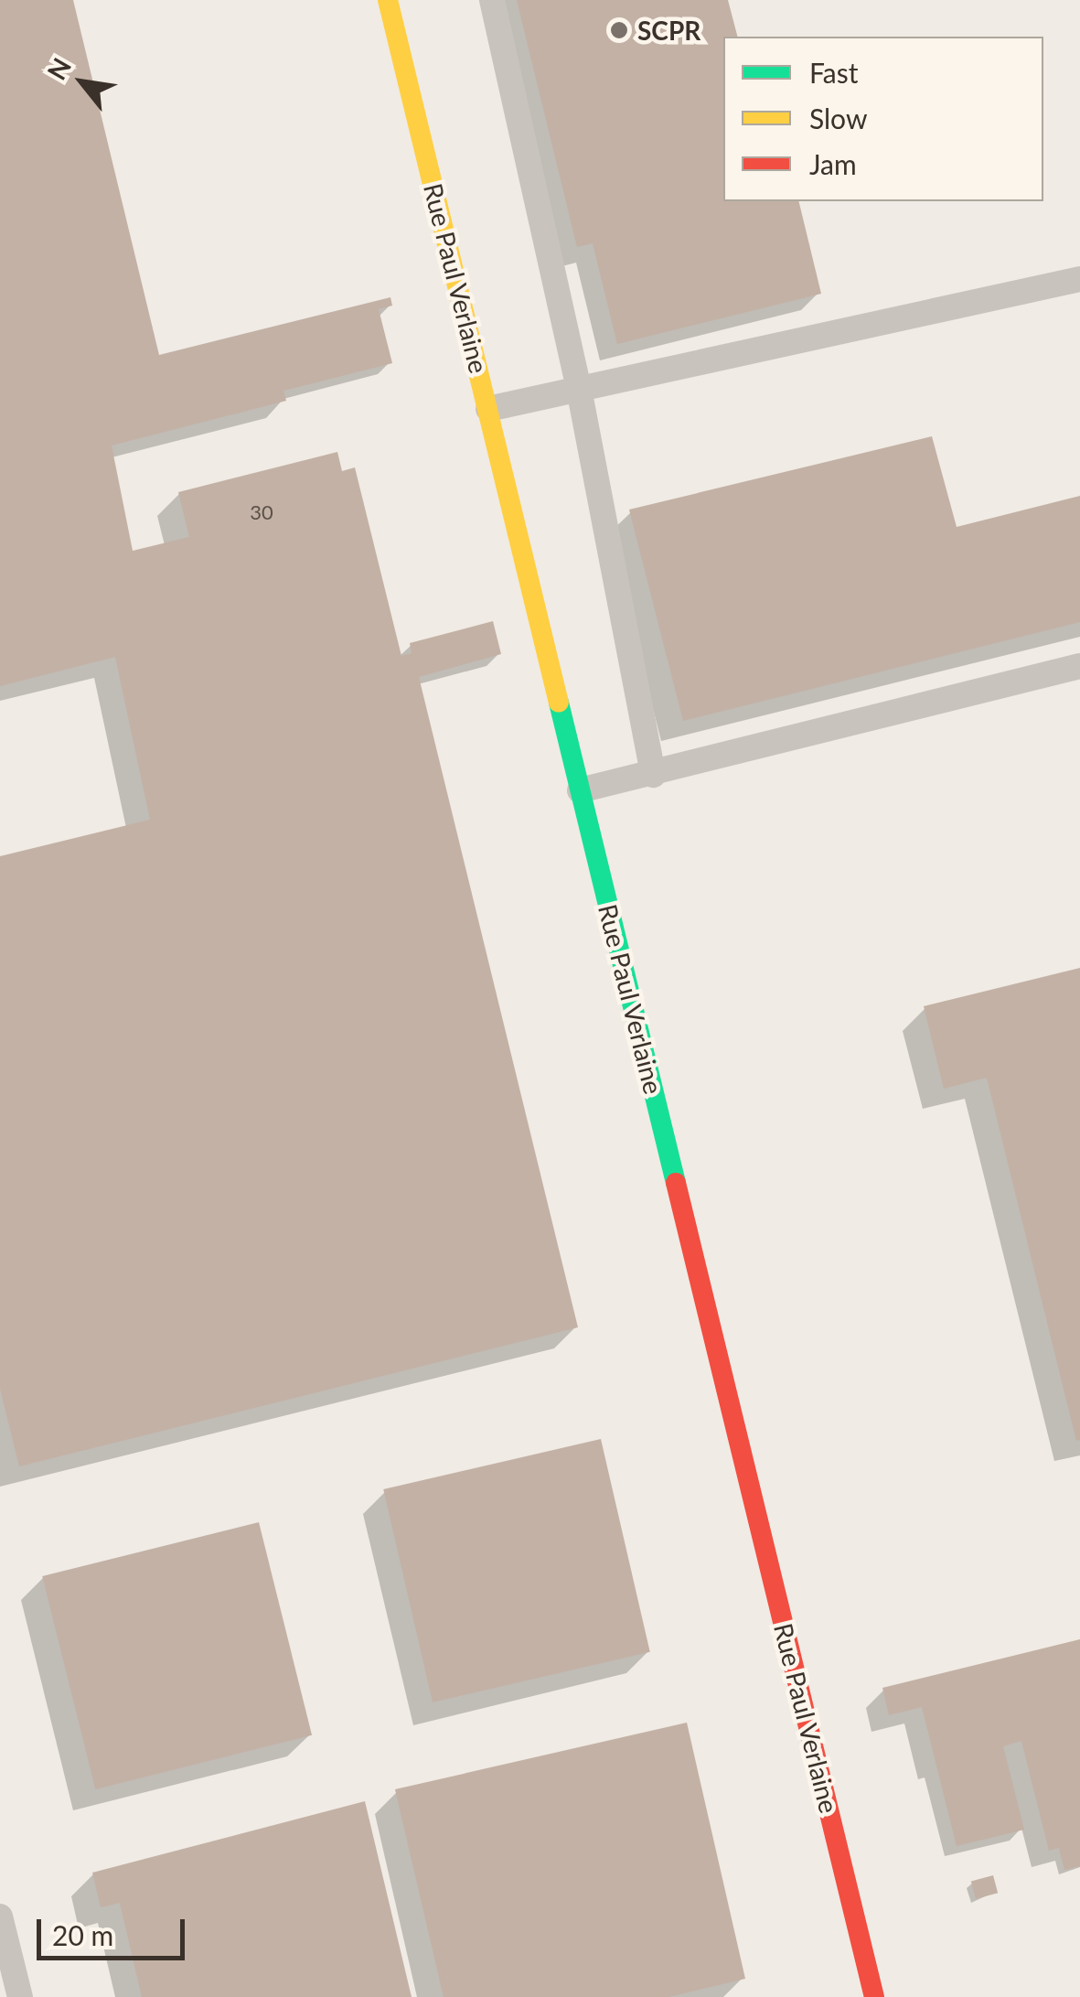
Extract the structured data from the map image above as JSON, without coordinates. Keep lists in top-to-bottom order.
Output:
{
  "streets": {
    "street": ["Rue Paul Verlaine"]
  },
  "places": ["SCPR"],
  "house_numbers": ["30"],
  "legend": ["Fast", "Slow", "Jam"],
  "scale_bar": "20 m",
  "north": "top left"
}
